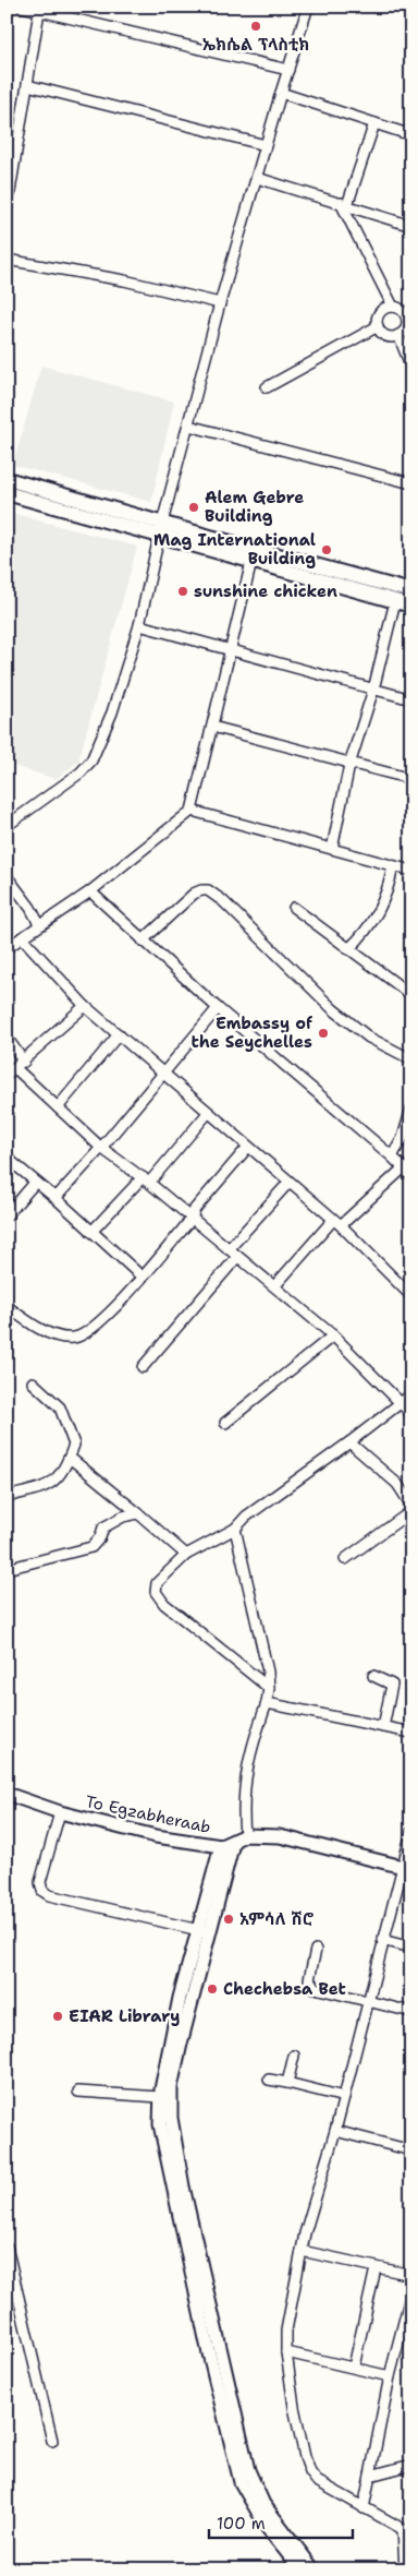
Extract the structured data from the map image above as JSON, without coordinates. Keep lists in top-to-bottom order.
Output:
{
  "streets": {
    "main road": ["To Egzabheraab"]
  },
  "places": [
    "ኤክሴል ፕላስቲክ",
    "Alem Gebre Building",
    "Mag International Building",
    "sunshine chicken",
    "Embassy of the Seychelles",
    "አምሳለ ሽሮ",
    "Chechebsa Bet",
    "EIAR Library"
  ],
  "scale_bar": "100 m"
}
